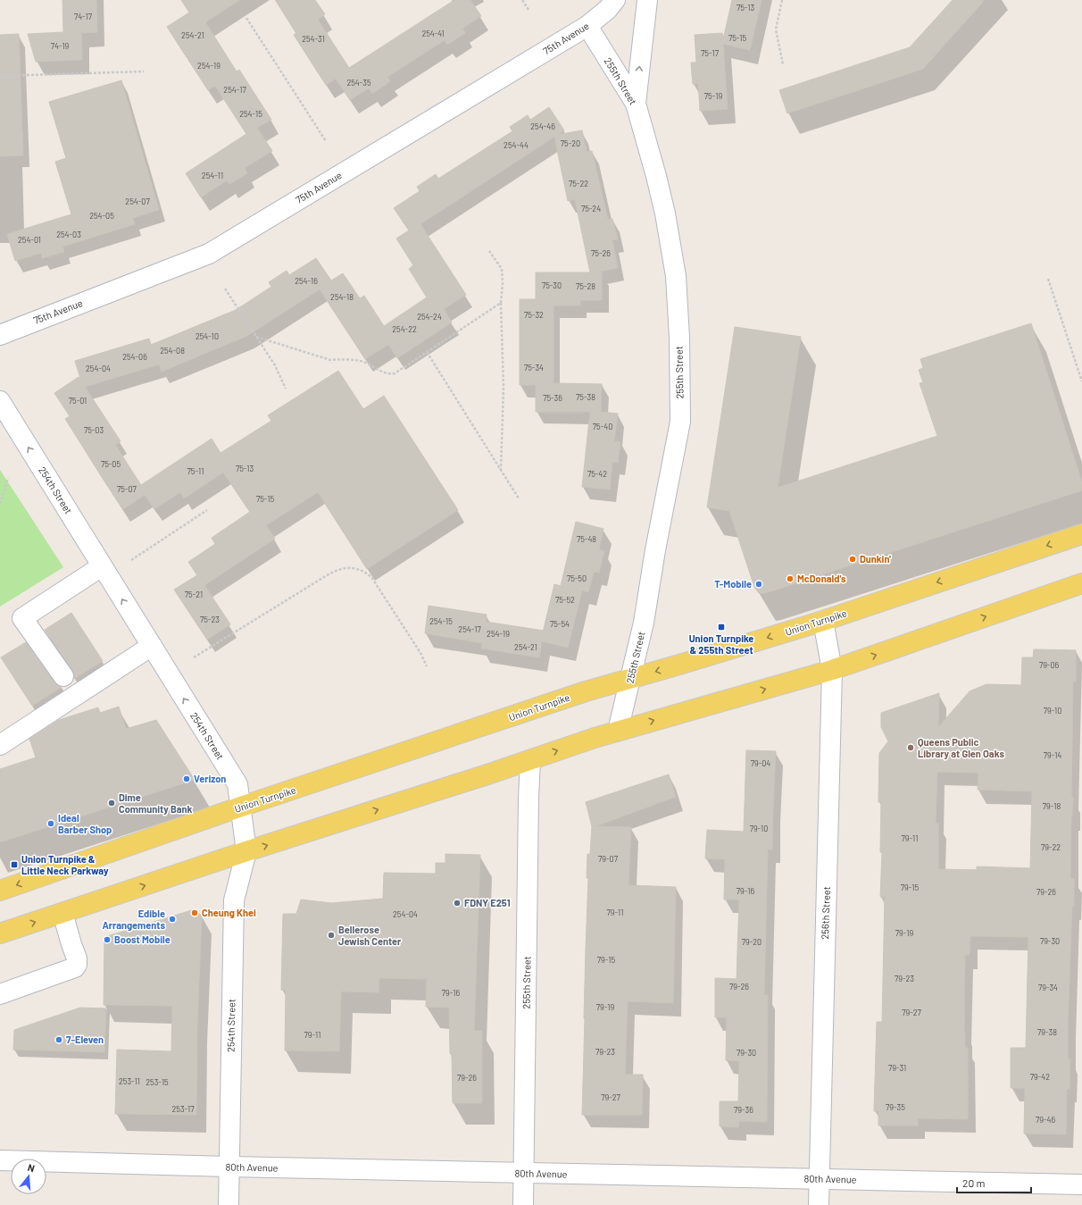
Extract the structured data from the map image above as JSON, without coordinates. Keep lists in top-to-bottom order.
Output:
{
  "streets": {
    "main road": ["Union Turnpike"],
    "street": [
      "75th Avenue",
      "255th Street",
      "254th Street",
      "256th Street",
      "80th Avenue"
    ]
  },
  "crossings": [
    ["75th Avenue", "255th Street"],
    ["255th Street", "Union Turnpike"],
    ["255th Street", "80th Avenue"],
    ["254th Street", "Union Turnpike"],
    ["254th Street", "80th Avenue"],
    ["Union Turnpike", "256th Street"],
    ["256th Street", "80th Avenue"]
  ],
  "one_way": ["254th Street"],
  "places": {
    "other": [
      "Dunkin'",
      "McDonald's",
      "T-Mobile",
      "Queens Public Library at Glen Oaks",
      "Verizon",
      "Dime Community Bank",
      "Ideal Barber Shop",
      "FDNY E251",
      "Cheung Khei",
      "Edible Arrangements",
      "Bellerose Jewish Center",
      "Boost Mobile",
      "7-Eleven"
    ],
    "transit": ["Union Turnpike & 255th Street", "Union Turnpike & Little Neck Parkway"]
  },
  "house_numbers": [
    "75-13",
    "74-17",
    "254-41",
    "254-21",
    "75-15",
    "254-31",
    "74-19",
    "75-17",
    "254-19",
    "254-35",
    "254-17",
    "75-19",
    "254-15",
    "254-46",
    "75-20",
    "254-44",
    "254-11",
    "75-22",
    "254-07",
    "75-24",
    "254-05",
    "254-03",
    "254-01",
    "75-26",
    "254-16",
    "75-30",
    "75-28",
    "254-18",
    "75-32",
    "254-24",
    "254-22",
    "254-10",
    "254-08",
    "254-06",
    "75-34",
    "254-04",
    "75-38",
    "75-36",
    "75-01",
    "75-40",
    "75-03",
    "75-05",
    "75-13",
    "75-11",
    "75-42",
    "75-07",
    "75-15",
    "75-48",
    "75-50",
    "75-21",
    "75-52",
    "75-23",
    "254-15",
    "75-54",
    "254-17",
    "254-19",
    "254-21",
    "79-06",
    "79-10",
    "79-14",
    "79-04",
    "79-18",
    "79-10",
    "79-11",
    "79-22",
    "79-07",
    "79-15",
    "79-16",
    "79-26",
    "79-11",
    "254-04",
    "79-19",
    "79-30",
    "79-20",
    "79-15",
    "79-23",
    "79-26",
    "79-34",
    "79-16",
    "79-19",
    "79-27",
    "79-38",
    "79-11",
    "79-23",
    "79-30",
    "79-31",
    "79-42",
    "79-26",
    "253-11",
    "253-15",
    "79-27",
    "79-35",
    "253-17",
    "79-36",
    "79-46"
  ],
  "scale_bar": "20 m",
  "north": "top"
}
